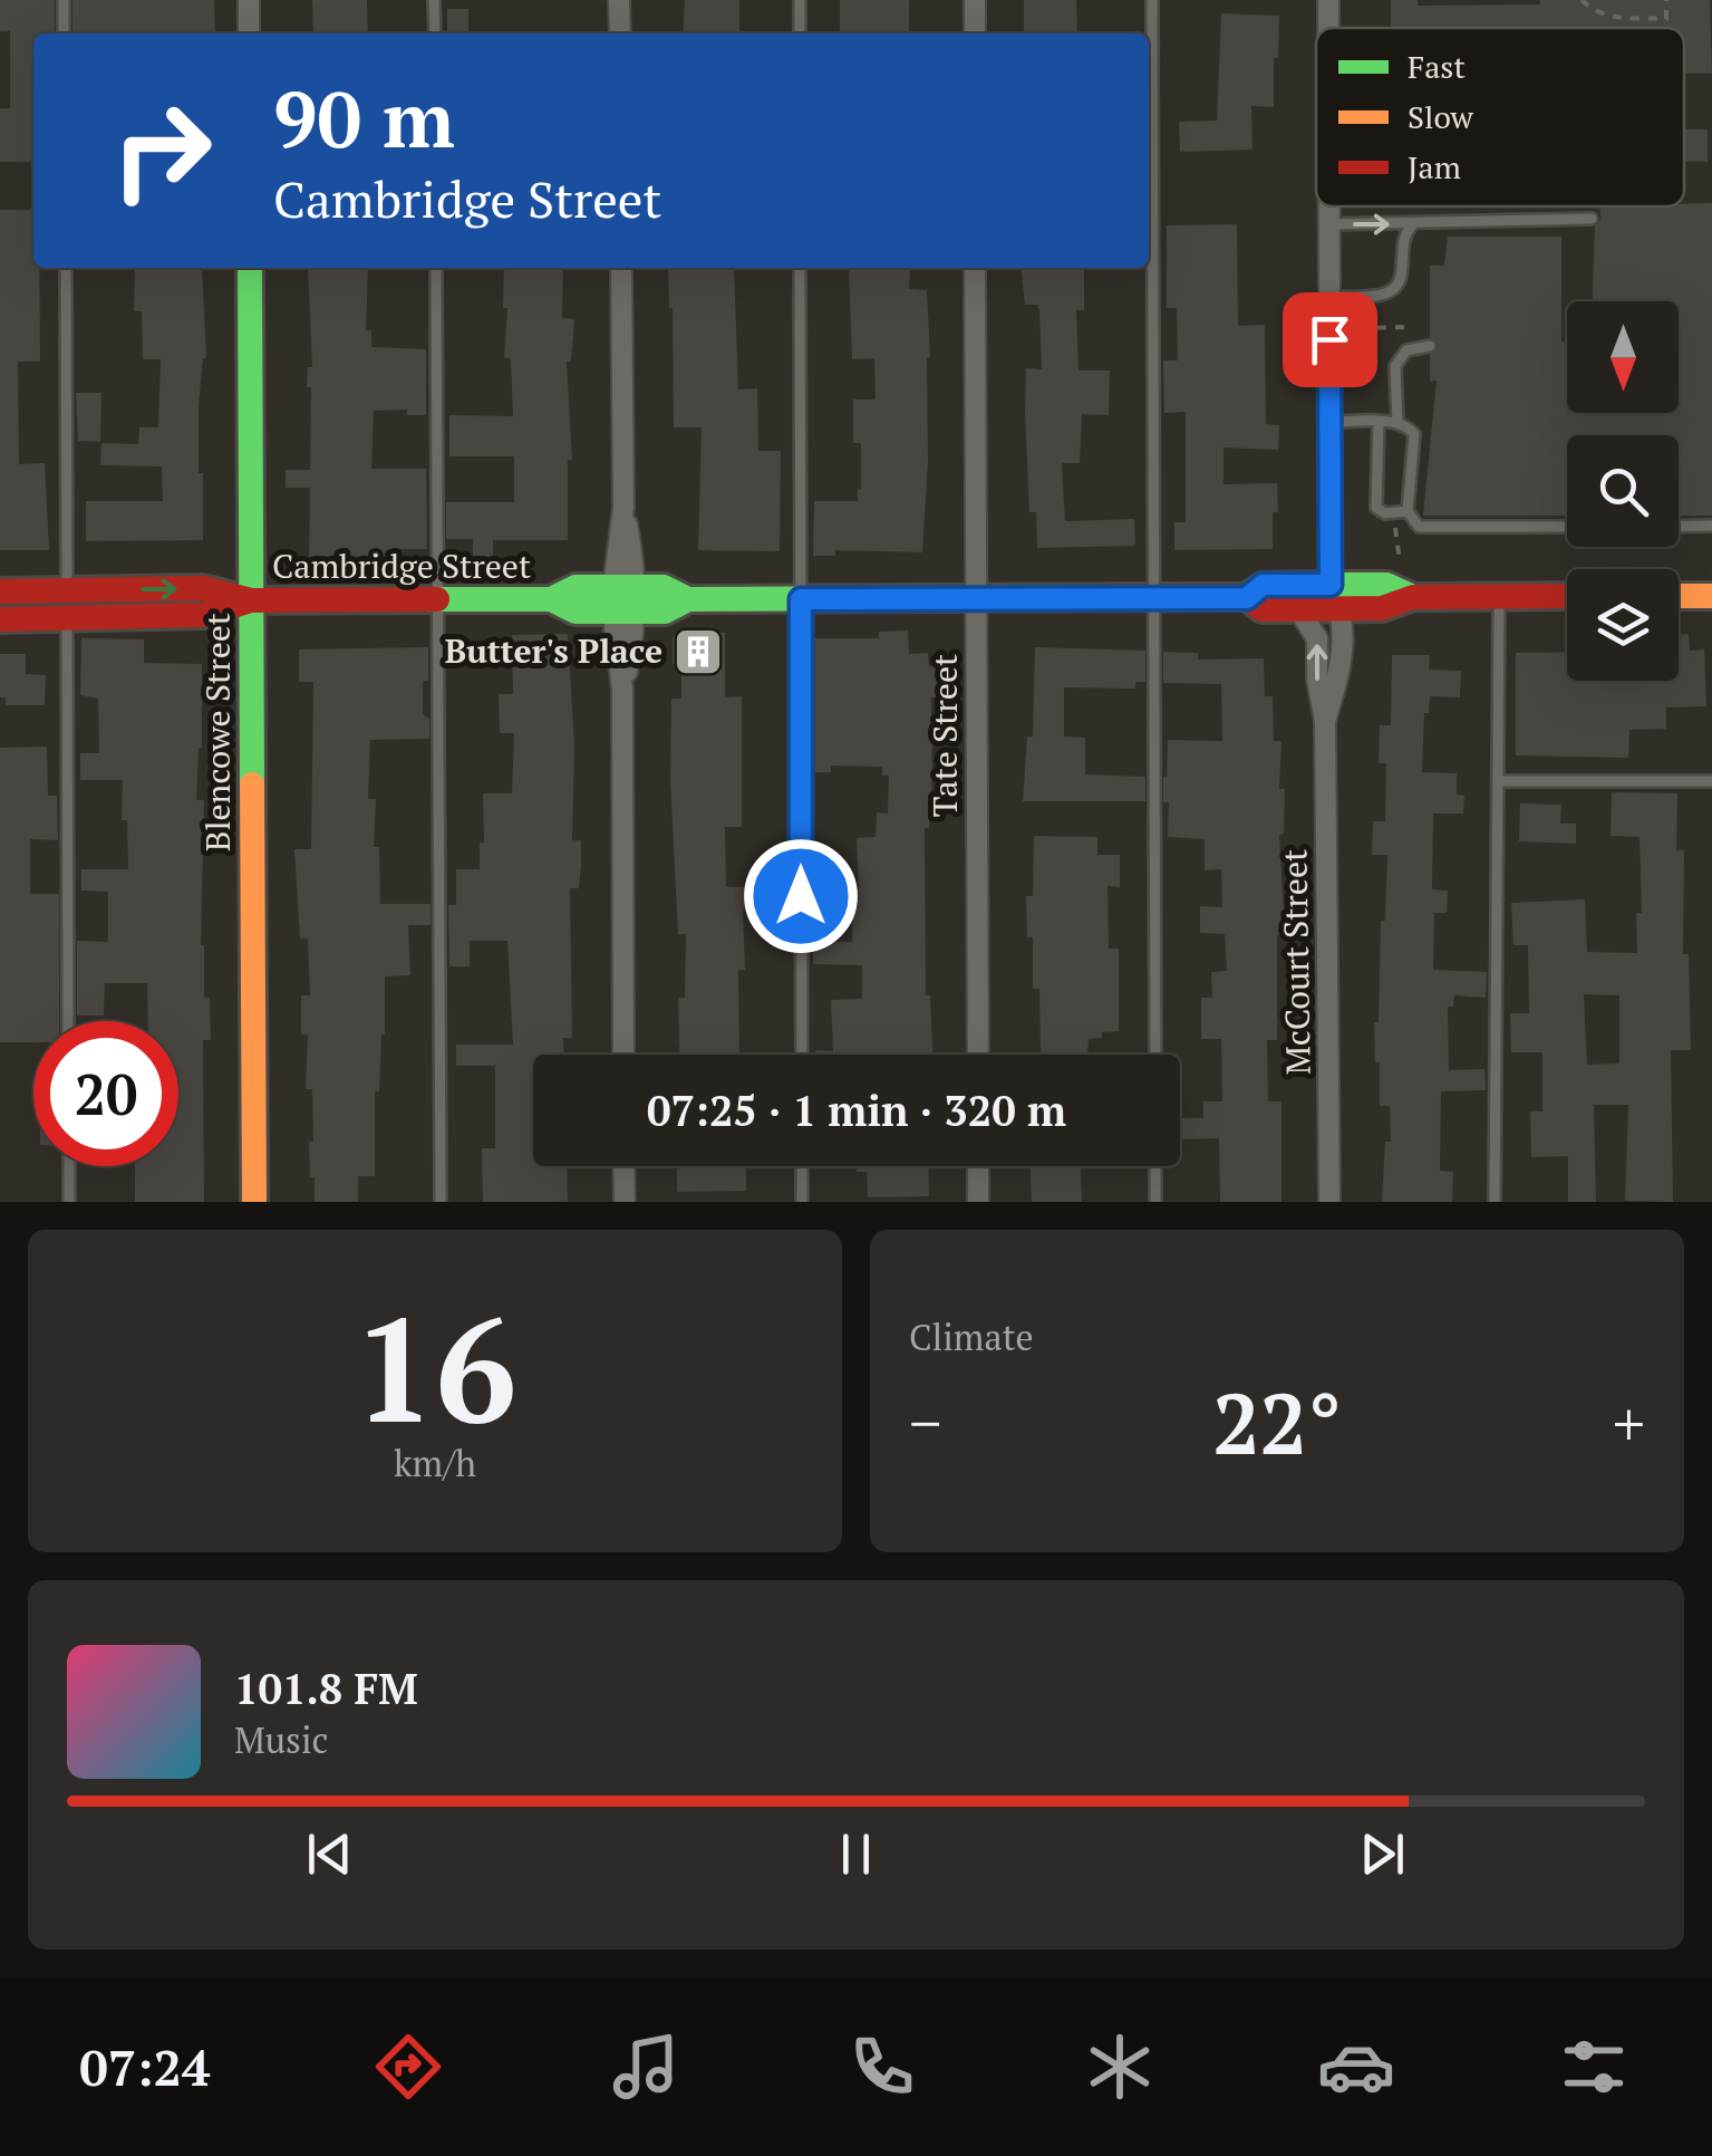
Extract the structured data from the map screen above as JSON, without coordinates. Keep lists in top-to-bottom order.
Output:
{
  "streets": {
    "main road": ["Cambridge Street", "Blencowe Street"],
    "street": ["Tate Street", "McCourt Street"]
  },
  "crossings": [
    ["Cambridge Street", "Blencowe Street"],
    ["Cambridge Street", "Tate Street"],
    ["Cambridge Street", "McCourt Street"]
  ],
  "places": {
    "building": ["Butter's Place"]
  },
  "legend": ["Fast", "Slow", "Jam"],
  "north": "bottom",
  "page": {
    "turn": ["90 m", "Cambridge Street"],
    "limit": "20",
    "trip": "07:25 · 1 min · 320 m",
    "tile": [
      ["16", "km/h"],
      "Climate"
    ],
    "heat": ["−", "22°", "+"],
    "song": ["101.8 FM", "Music"],
    "tabs": "07:24"
  }
}
